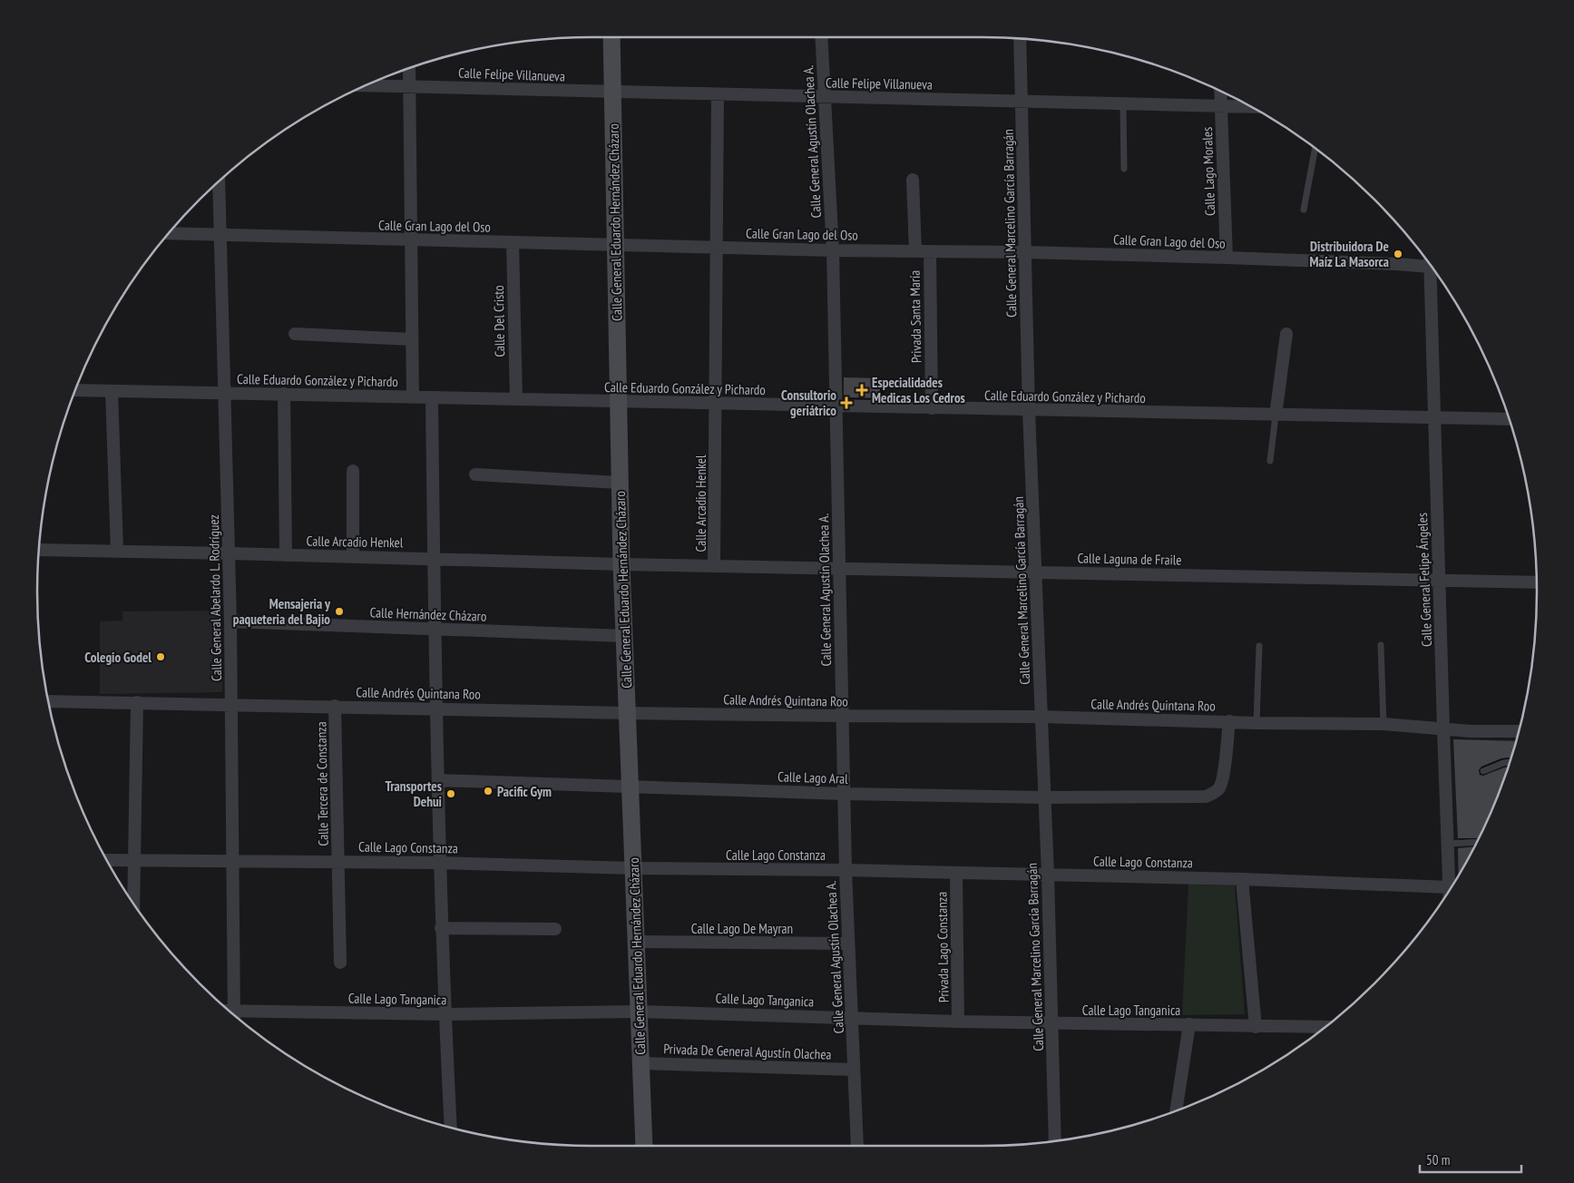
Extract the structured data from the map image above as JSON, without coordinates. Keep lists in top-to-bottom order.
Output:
{
  "streets": {
    "main road": ["Calle General Eduardo Hernández Cházaro"],
    "street": [
      "Calle Felipe Villanueva",
      "Calle General Agustín Olachea A.",
      "Calle Lago Morales",
      "Calle General Marcelino García Barragán",
      "Calle Gran Lago del Oso",
      "Privada Santa María",
      "Calle Del Cristo",
      "Calle Eduardo González y Pichardo",
      "Calle Arcadio Henkel",
      "Calle Laguna de Fraile",
      "Calle General Felipe Ángeles",
      "Calle General Abelardo L. Rodríguez",
      "Calle Hernández Cházaro",
      "Calle Andrés Quintana Roo",
      "Calle Lago Aral",
      "Calle Tercera de Constanza",
      "Calle Lago Constanza",
      "Calle Lago De Mayran",
      "Privada Lago Constanza",
      "Calle Lago Tanganica",
      "Privada De General Agustín Olachea"
    ]
  },
  "crossings": [
    ["Calle Felipe Villanueva", "Calle General Agustín Olachea A."],
    ["Calle Felipe Villanueva", "Calle Lago Morales"],
    ["Calle Felipe Villanueva", "Calle General Eduardo Hernández Cházaro"],
    ["Calle Felipe Villanueva", "Calle General Marcelino García Barragán"],
    ["Calle Felipe Villanueva", "Calle Arcadio Henkel"],
    ["Calle General Agustín Olachea A.", "Calle Gran Lago del Oso"],
    ["Calle General Agustín Olachea A.", "Calle Eduardo González y Pichardo"],
    ["Calle General Agustín Olachea A.", "Calle Laguna de Fraile"],
    ["Calle General Agustín Olachea A.", "Calle Andrés Quintana Roo"],
    ["Calle General Agustín Olachea A.", "Calle Lago Aral"],
    ["Calle General Agustín Olachea A.", "Calle Lago Constanza"],
    ["Calle General Agustín Olachea A.", "Calle Lago De Mayran"],
    ["Calle General Agustín Olachea A.", "Calle Lago Tanganica"],
    ["Calle General Agustín Olachea A.", "Privada De General Agustín Olachea"],
    ["Calle Lago Morales", "Calle Gran Lago del Oso"],
    ["Calle General Eduardo Hernández Cházaro", "Calle Gran Lago del Oso"],
    ["Calle General Eduardo Hernández Cházaro", "Calle Eduardo González y Pichardo"],
    ["Calle General Eduardo Hernández Cházaro", "Calle Arcadio Henkel"],
    ["Calle General Eduardo Hernández Cházaro", "Calle Hernández Cházaro"],
    ["Calle General Eduardo Hernández Cházaro", "Calle Andrés Quintana Roo"],
    ["Calle General Eduardo Hernández Cházaro", "Calle Lago Aral"],
    ["Calle General Eduardo Hernández Cházaro", "Calle Lago Constanza"],
    ["Calle General Eduardo Hernández Cházaro", "Calle Lago De Mayran"],
    ["Calle General Eduardo Hernández Cházaro", "Calle Lago Tanganica"],
    ["Calle General Eduardo Hernández Cházaro", "Privada De General Agustín Olachea"],
    ["Calle General Marcelino García Barragán", "Calle Gran Lago del Oso"],
    ["Calle General Marcelino García Barragán", "Calle Eduardo González y Pichardo"],
    ["Calle General Marcelino García Barragán", "Calle Laguna de Fraile"],
    ["Calle General Marcelino García Barragán", "Calle Andrés Quintana Roo"],
    ["Calle General Marcelino García Barragán", "Calle Lago Aral"],
    ["Calle General Marcelino García Barragán", "Calle Lago Constanza"],
    ["Calle General Marcelino García Barragán", "Calle Lago Tanganica"],
    ["Calle Gran Lago del Oso", "Privada Santa María"],
    ["Calle Gran Lago del Oso", "Calle Del Cristo"],
    ["Calle Gran Lago del Oso", "Calle Arcadio Henkel"],
    ["Calle Gran Lago del Oso", "Calle General Abelardo L. Rodríguez"],
    ["Privada Santa María", "Calle Eduardo González y Pichardo"],
    ["Calle Del Cristo", "Calle Eduardo González y Pichardo"],
    ["Calle Eduardo González y Pichardo", "Calle Arcadio Henkel"],
    ["Calle Eduardo González y Pichardo", "Calle General Felipe Ángeles"],
    ["Calle Eduardo González y Pichardo", "Calle General Abelardo L. Rodríguez"],
    ["Calle Arcadio Henkel", "Calle Laguna de Fraile"],
    ["Calle Arcadio Henkel", "Calle General Abelardo L. Rodríguez"],
    ["Calle Laguna de Fraile", "Calle General Felipe Ángeles"],
    ["Calle General Felipe Ángeles", "Calle Andrés Quintana Roo"],
    ["Calle General Felipe Ángeles", "Calle Lago Constanza"],
    ["Calle General Abelardo L. Rodríguez", "Calle Hernández Cházaro"],
    ["Calle General Abelardo L. Rodríguez", "Calle Andrés Quintana Roo"],
    ["Calle General Abelardo L. Rodríguez", "Calle Lago Constanza"],
    ["Calle Andrés Quintana Roo", "Calle Lago Aral"],
    ["Calle Andrés Quintana Roo", "Calle Tercera de Constanza"],
    ["Calle Tercera de Constanza", "Calle Lago Constanza"],
    ["Calle Lago Constanza", "Privada Lago Constanza"],
    ["Privada Lago Constanza", "Calle Lago Tanganica"]
  ],
  "places": {
    "other": [
      "Distribuidora De Maíz La Masorca",
      "Mensajeria y paqueteria del Bajio",
      "Colegio Godel",
      "Pacific Gym",
      "Transportes Dehui"
    ],
    "health": ["Especialidades Medicas Los Cedros", "Consultorio geriátrico"]
  },
  "scale_bar": "50 m"
}
